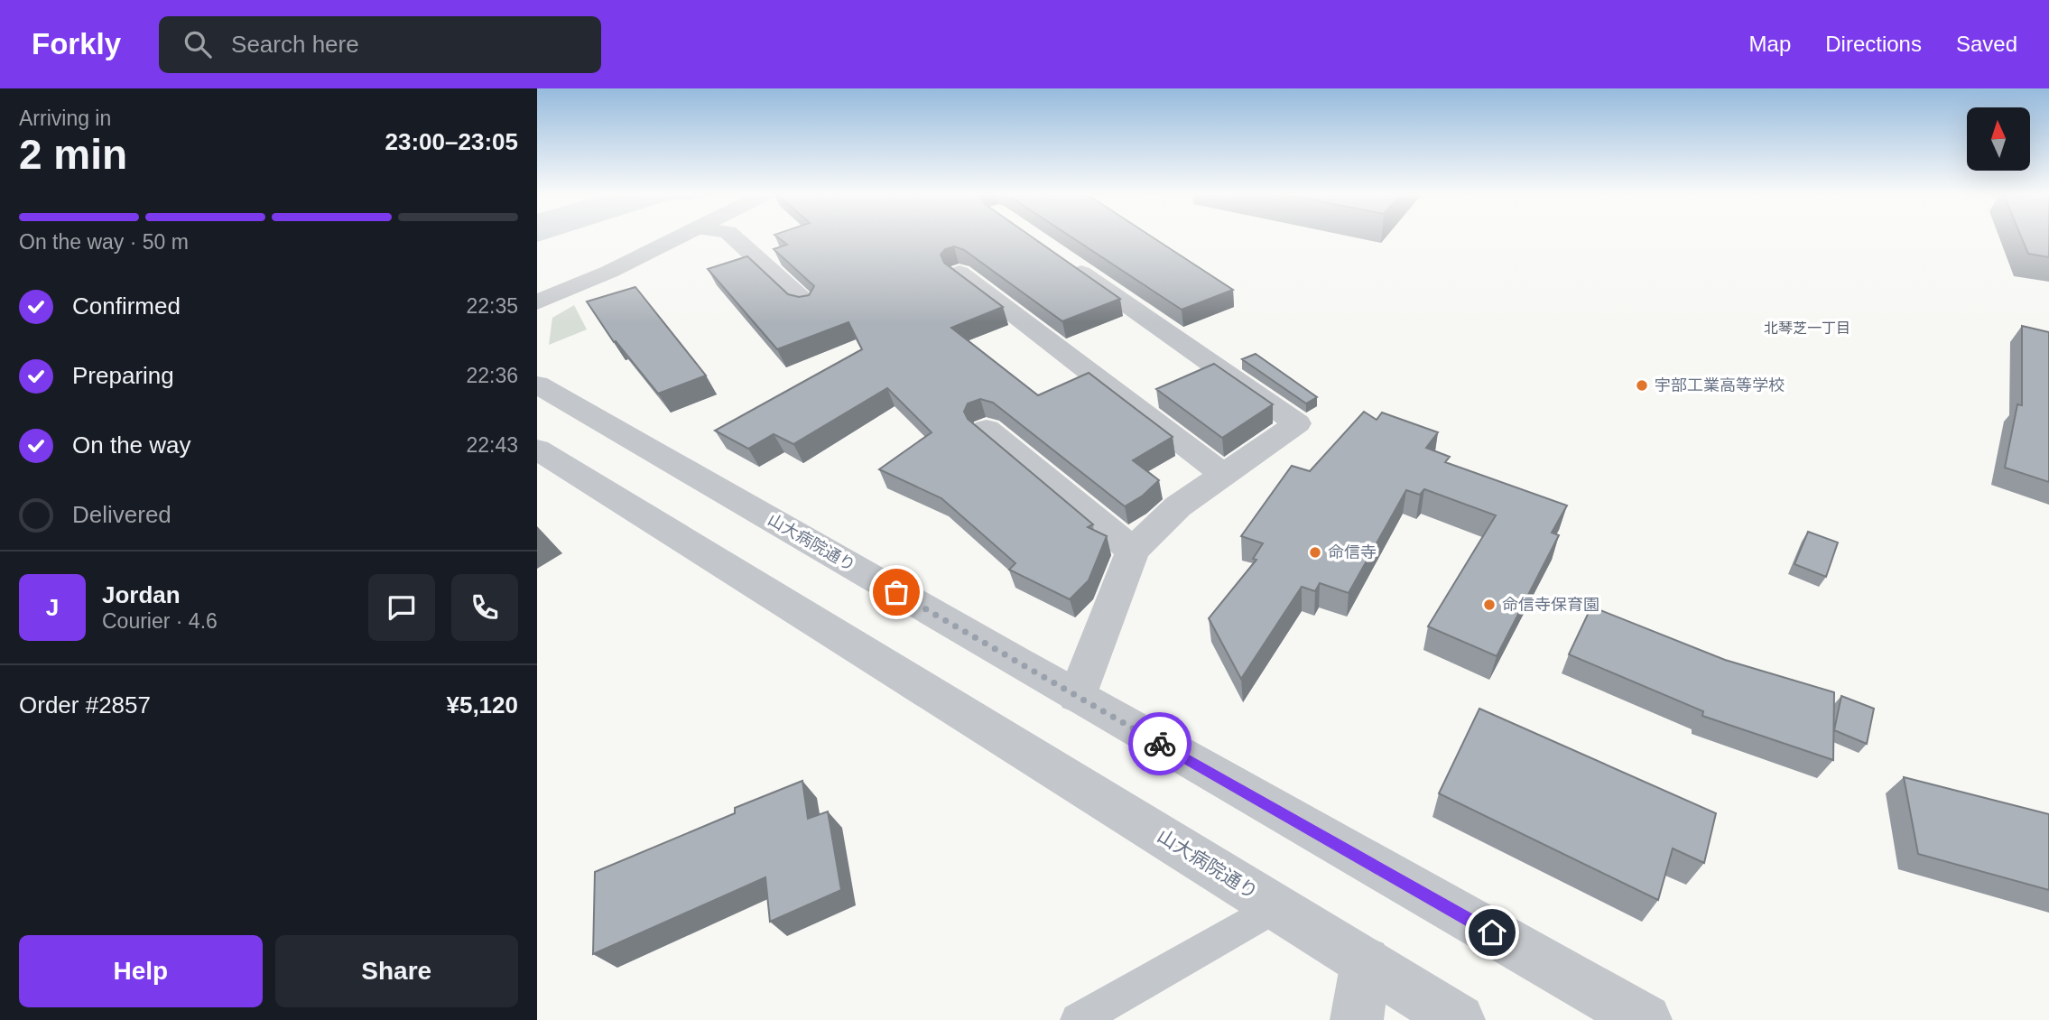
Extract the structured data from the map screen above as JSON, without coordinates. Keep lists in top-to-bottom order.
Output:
{
  "streets": {
    "street": ["山大病院通り"]
  },
  "districts": ["北琴芝一丁目"],
  "places": ["宇部工業高等学校", "命信寺", "命信寺保育園"],
  "north": "top",
  "page": {
    "header": "Forkly",
    "search": "Search here",
    "nav": ["Map", "Directions", "Saved"],
    "heading": ["2 min", "Arriving in", "23:00–23:05"],
    "panel": [
      "Jordan",
      "Courier · 4.6",
      "Order #2857",
      "¥5,120"
    ],
    "bar": "On the way · 50 m",
    "list": [
      ["Confirmed", "22:35"],
      ["Preparing", "22:36"],
      ["On the way", "22:43"],
      "Delivered"
    ],
    "round": "J",
    "buttons": ["Help", "Share"]
  }
}
